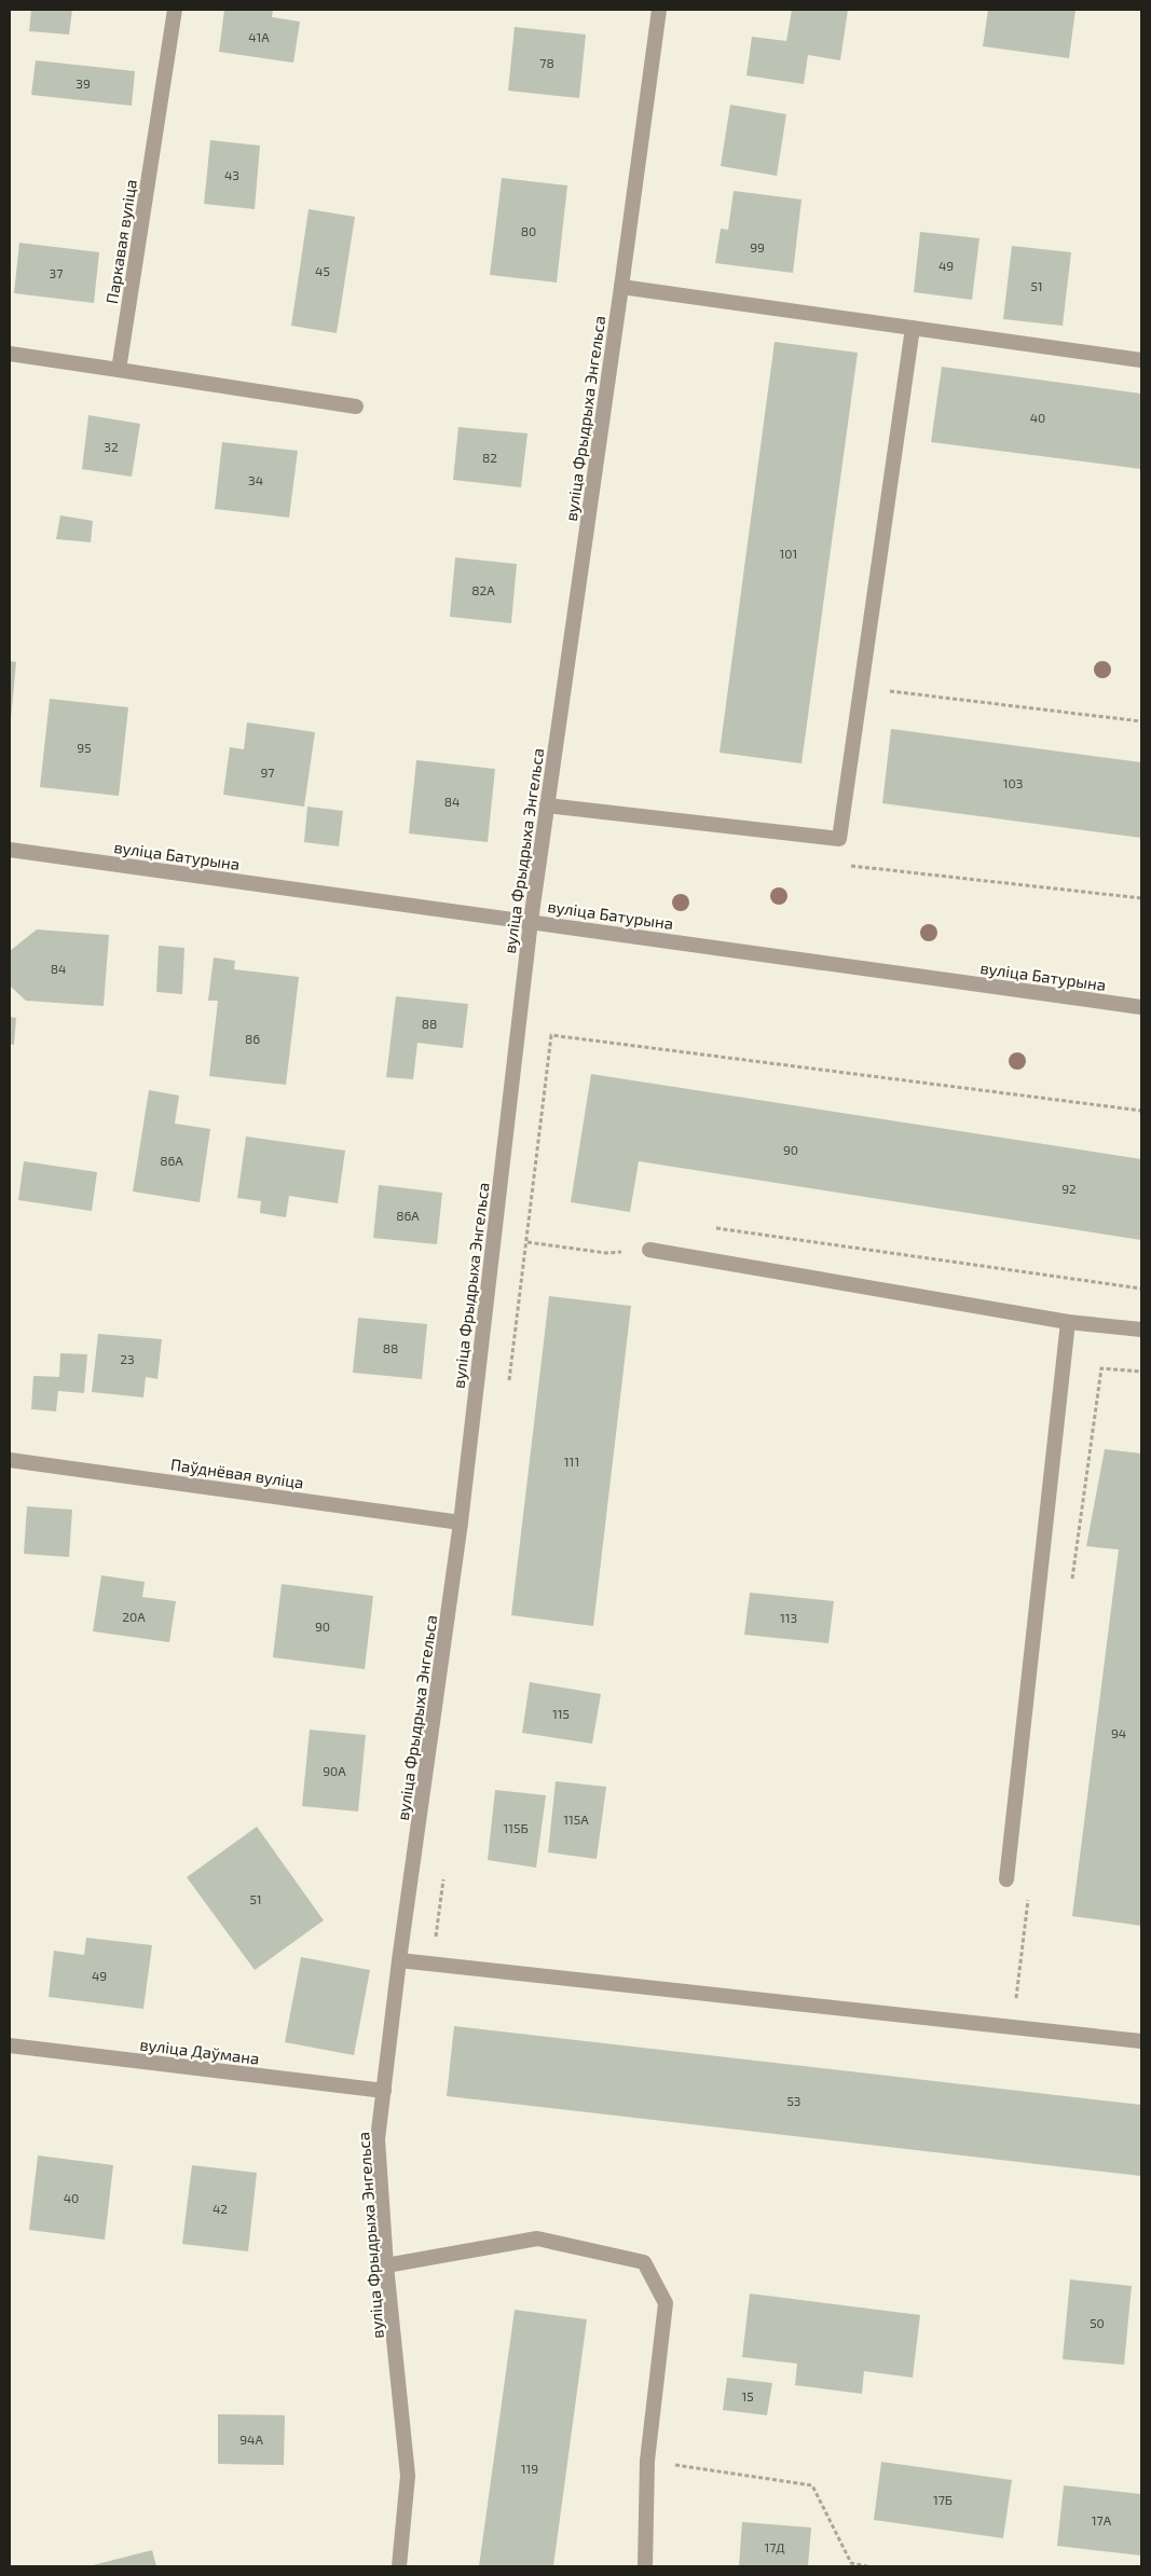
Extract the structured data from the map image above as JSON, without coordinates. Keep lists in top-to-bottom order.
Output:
{
  "streets": {
    "street": [
      "Паркавая вуліца",
      "вуліца Фрыдрыха Энгельса",
      "вуліца Батурына",
      "Паўднёвая вуліца",
      "вуліца Даўмана"
    ]
  },
  "crossings": [
    ["вуліца Фрыдрыха Энгельса", "вуліца Батурына"],
    ["вуліца Фрыдрыха Энгельса", "Паўднёвая вуліца"],
    ["вуліца Фрыдрыха Энгельса", "вуліца Даўмана"]
  ],
  "house_numbers": [
    "41А",
    "78",
    "39",
    "43",
    "80",
    "99",
    "49",
    "45",
    "37",
    "51",
    "40",
    "32",
    "82",
    "34",
    "101",
    "82А",
    "95",
    "97",
    "103",
    "84",
    "84",
    "88",
    "86",
    "90",
    "86А",
    "92",
    "86А",
    "88",
    "23",
    "111",
    "20А",
    "113",
    "90",
    "115",
    "94",
    "90А",
    "115А",
    "115Б",
    "51",
    "49",
    "53",
    "40",
    "42",
    "50",
    "15",
    "94А",
    "119",
    "17Б",
    "17А",
    "17Д"
  ]
}
